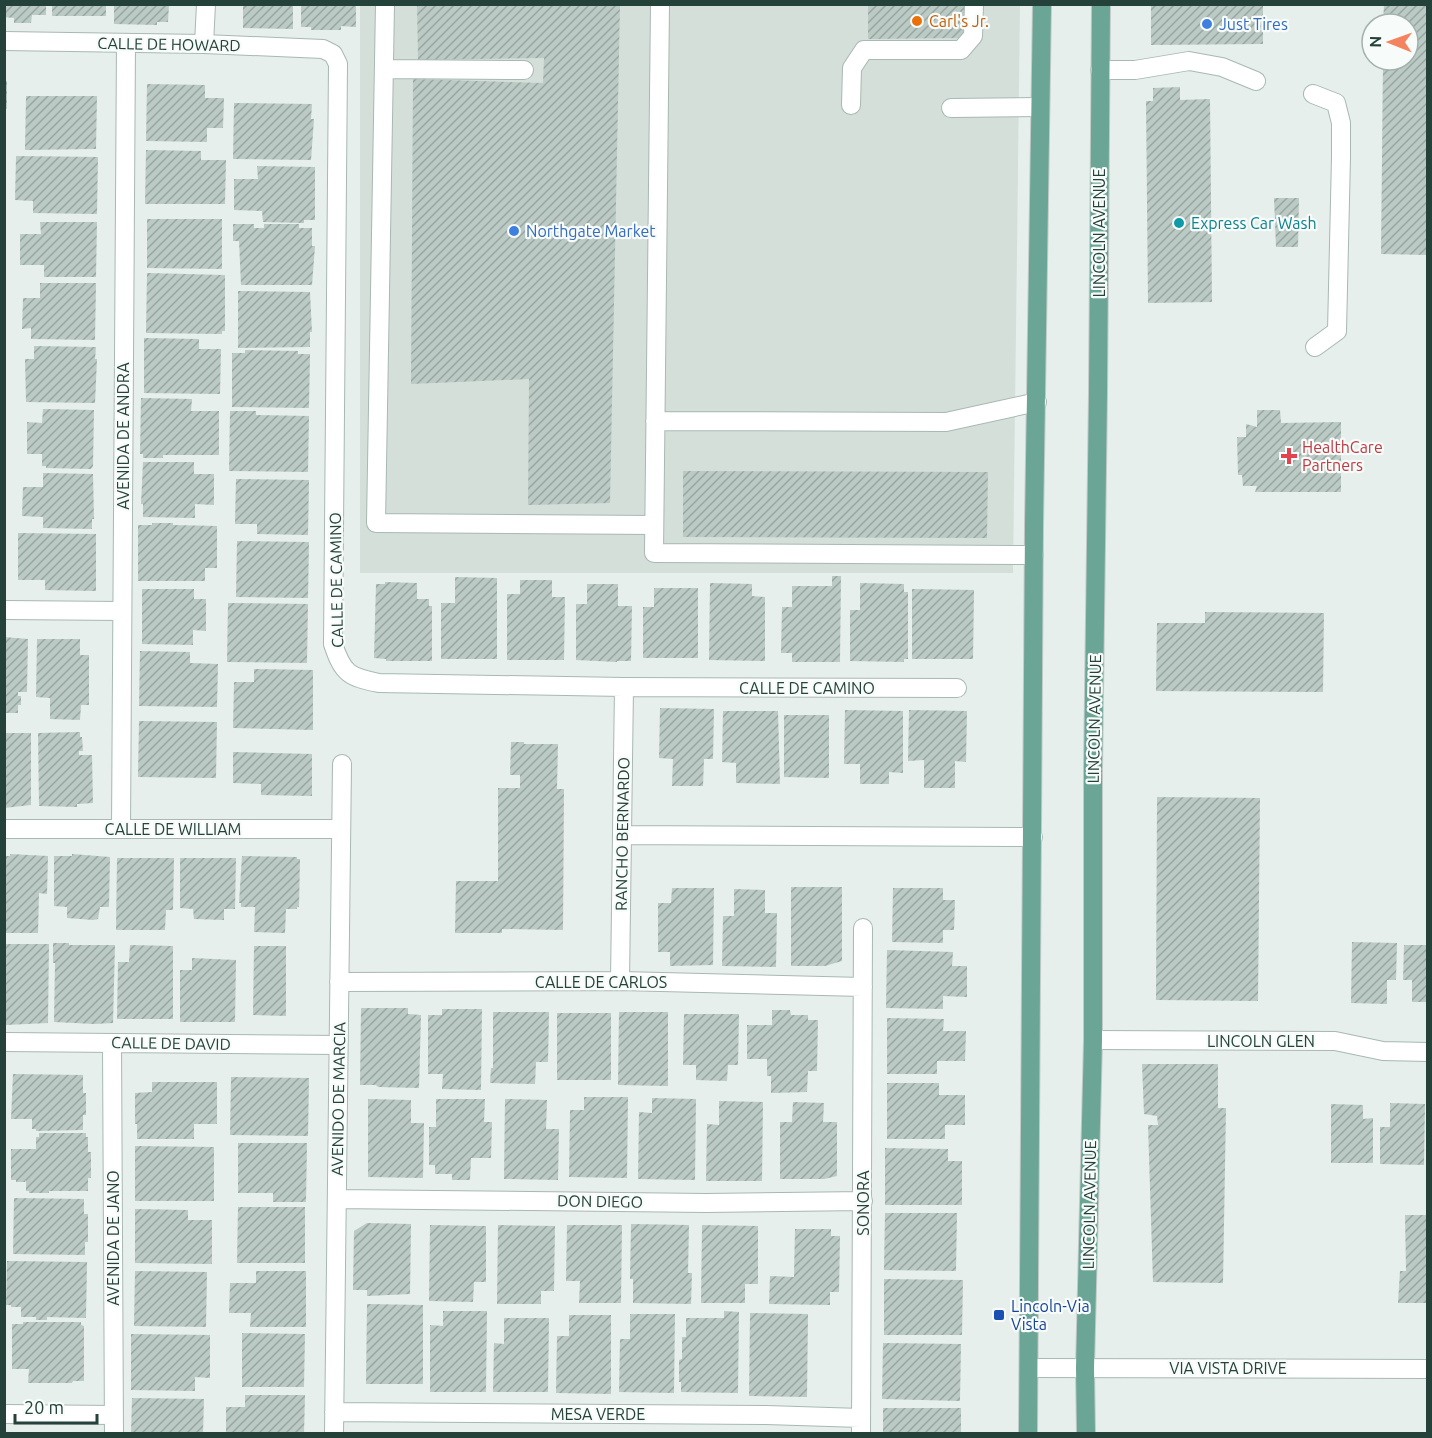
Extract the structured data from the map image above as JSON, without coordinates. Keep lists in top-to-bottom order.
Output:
{
  "streets": {
    "main road": ["LINCOLN AVENUE"],
    "street": [
      "CALLE DE HOWARD",
      "AVENIDA DE ANDRA",
      "CALLE DE CAMINO",
      "CALLE DE WILLIAM",
      "RANCHO BERNARDO",
      "CALLE DE CARLOS",
      "LINCOLN GLEN",
      "CALLE DE DAVID",
      "AVENIDO DE MARCIA",
      "DON DIEGO",
      "SONORA",
      "AVENIDA DE JANO",
      "VIA VISTA DRIVE",
      "MESA VERDE"
    ]
  },
  "crossings": [
    ["CALLE DE HOWARD", "AVENIDA DE ANDRA"],
    ["CALLE DE HOWARD", "CALLE DE CAMINO"],
    ["LINCOLN AVENUE", "LINCOLN GLEN"],
    ["LINCOLN AVENUE", "VIA VISTA DRIVE"],
    ["AVENIDA DE ANDRA", "CALLE DE WILLIAM"],
    ["CALLE DE CAMINO", "RANCHO BERNARDO"],
    ["CALLE DE WILLIAM", "AVENIDO DE MARCIA"],
    ["RANCHO BERNARDO", "CALLE DE CARLOS"],
    ["CALLE DE CARLOS", "AVENIDO DE MARCIA"],
    ["CALLE DE CARLOS", "SONORA"],
    ["CALLE DE DAVID", "AVENIDO DE MARCIA"],
    ["CALLE DE DAVID", "AVENIDA DE JANO"],
    ["AVENIDO DE MARCIA", "DON DIEGO"],
    ["AVENIDO DE MARCIA", "MESA VERDE"],
    ["DON DIEGO", "SONORA"],
    ["SONORA", "MESA VERDE"]
  ],
  "places": {
    "other": [
      "Carl's Jr.",
      "Just Tires",
      "Express Car Wash",
      "Northgate Market"
    ],
    "health": ["HealthCare Partners"],
    "transit": ["Lincoln-Via Vista"]
  },
  "scale_bar": "20 m",
  "north": "left"
}
